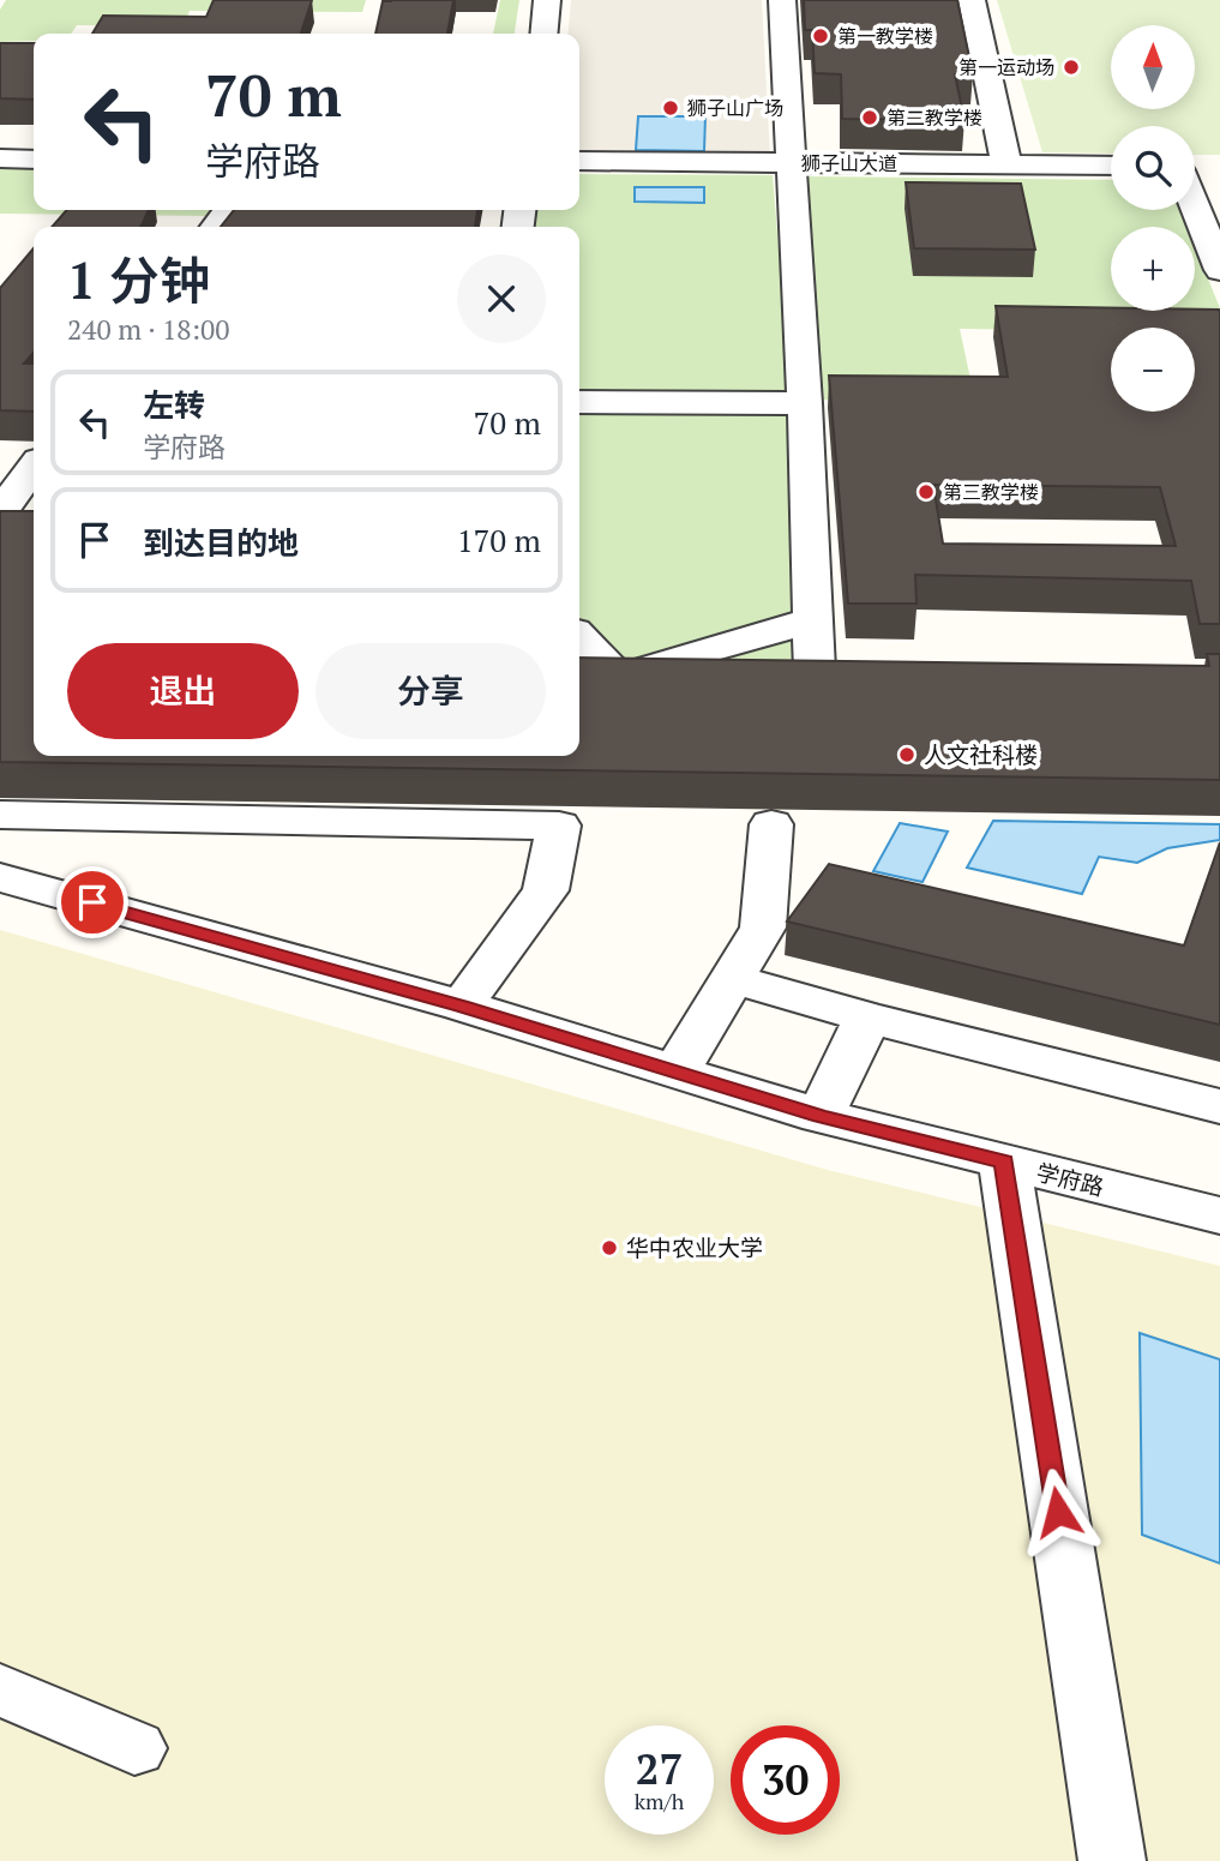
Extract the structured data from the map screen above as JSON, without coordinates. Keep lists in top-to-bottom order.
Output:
{
  "streets": {
    "street": ["狮子山大道", "学府路"]
  },
  "places": [
    "第一教学楼",
    "第一运动场",
    "狮子山广场",
    "第二教学楼",
    "第三教学楼",
    "人文社科楼",
    "华中农业大学"
  ],
  "north": "top",
  "page": {
    "map_buttons": ["+", "−"],
    "turn": ["70 m", "学府路"],
    "heading": ["1 分钟", "240 m · 18:00"],
    "list": [
      {
        "name": "左转",
        "note": "学府路",
        "value": "70 m"
      },
      {
        "name": "到达目的地",
        "value": "170 m"
      }
    ],
    "buttons": ["退出", "分享"],
    "speed": "27 km/h",
    "limit": "30"
  }
}
